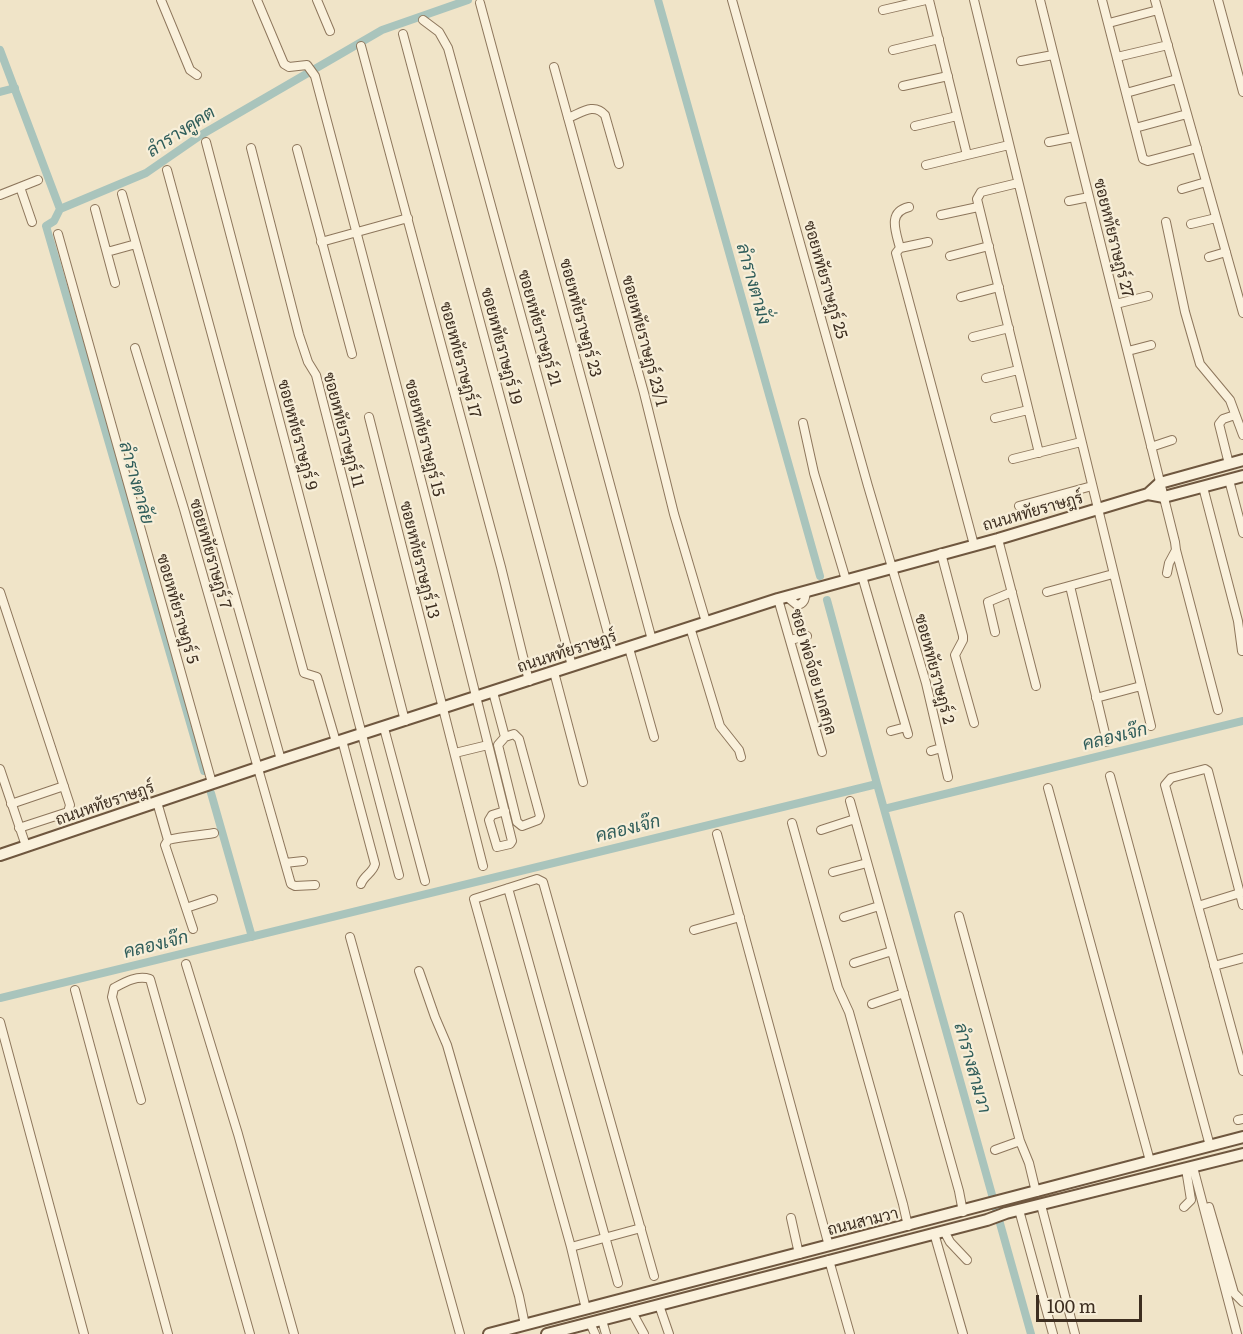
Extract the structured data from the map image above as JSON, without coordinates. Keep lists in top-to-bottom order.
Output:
{
  "streets": {
    "street": [
      "ซอยหทัยราษฎร์ 27",
      "ซอยหทัยราษฎร์ 25",
      "ซอยหทัยราษฎร์ 23",
      "ซอยหทัยราษฎร์ 21",
      "ซอยหทัยราษฎร์ 23/1",
      "ซอยหทัยราษฎร์ 19",
      "ซอยหทัยราษฎร์ 17",
      "ซอยหทัยราษฎร์ 11",
      "ซอยหทัยราษฎร์ 9",
      "ซอยหทัยราษฎร์ 15",
      "ถนนหทัยราษฎร์",
      "ซอยหทัยราษฎร์ 7",
      "ซอยหทัยราษฎร์ 13",
      "ซอยหทัยราษฎร์ 5",
      "ซอยหทัยราษฎร์ 2",
      "ซอย พ่อจ้อย นกสกุล",
      "ถนนสามวา"
    ]
  },
  "crossings": [
    ["ซอยหทัยราษฎร์ 27", "ถนนหทัยราษฎร์"],
    ["ซอยหทัยราษฎร์ 25", "ถนนหทัยราษฎร์"],
    ["ซอยหทัยราษฎร์ 25", "ซอยหทัยราษฎร์ 2"],
    ["ซอยหทัยราษฎร์ 23", "ถนนหทัยราษฎร์"],
    ["ซอยหทัยราษฎร์ 21", "ถนนหทัยราษฎร์"],
    ["ซอยหทัยราษฎร์ 23/1", "ถนนหทัยราษฎร์"],
    ["ซอยหทัยราษฎร์ 19", "ถนนหทัยราษฎร์"],
    ["ซอยหทัยราษฎร์ 17", "ถนนหทัยราษฎร์"],
    ["ซอยหทัยราษฎร์ 11", "ถนนหทัยราษฎร์"],
    ["ซอยหทัยราษฎร์ 9", "ถนนหทัยราษฎร์"],
    ["ซอยหทัยราษฎร์ 15", "ถนนหทัยราษฎร์"],
    ["ถนนหทัยราษฎร์", "ซอยหทัยราษฎร์ 7"],
    ["ถนนหทัยราษฎร์", "ซอยหทัยราษฎร์ 13"],
    ["ถนนหทัยราษฎร์", "ซอยหทัยราษฎร์ 5"],
    ["ถนนหทัยราษฎร์", "ซอยหทัยราษฎร์ 2"],
    ["ถนนหทัยราษฎร์", "ซอย พ่อจ้อย นกสกุล"]
  ],
  "water": [
    "ลำรางคูคต",
    "ลำรางตามั่ง",
    "ลำรางตาลัย",
    "คลองเจ๊ก",
    "ลำรางสามวา"
  ],
  "scale_bar": "100 m"
}
